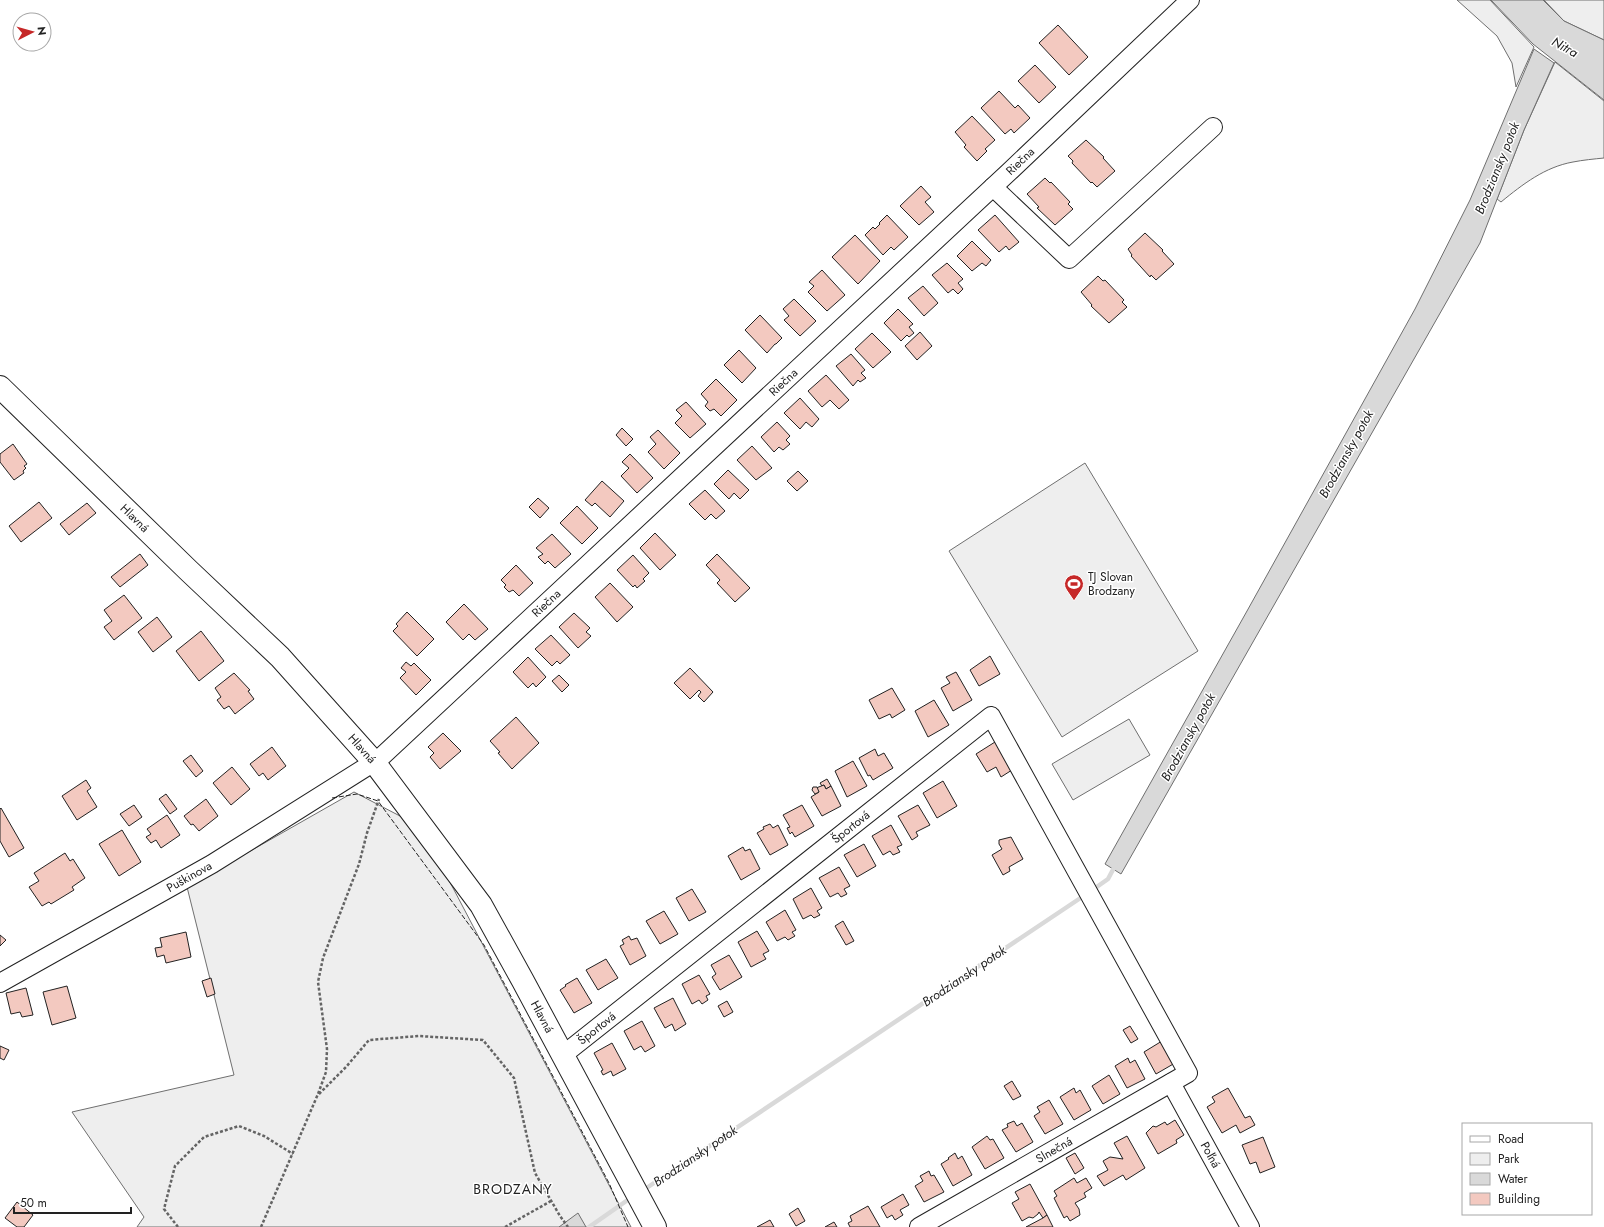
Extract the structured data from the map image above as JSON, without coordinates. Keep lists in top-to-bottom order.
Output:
{
  "streets": {
    "main road": ["Hlavná"],
    "street": [
      "Riečna",
      "Športová",
      "Puškinova",
      "Slnečná",
      "Poľná"
    ]
  },
  "crossings": [
    ["Riečna", "Hlavná"],
    ["Riečna", "Puškinova"],
    ["Hlavná", "Športová"],
    ["Hlavná", "Puškinova"],
    ["Športová", "Slnečná"],
    ["Slnečná", "Poľná"]
  ],
  "districts": ["BRODZANY"],
  "water": ["Nitra", "Brodziansky potok"],
  "places": {
    "sports": ["TJ Slovan Brodzany"]
  },
  "legend": [
    "Road",
    "Park",
    "Water",
    "Building"
  ],
  "scale_bar": "50 m",
  "north": "right"
}
